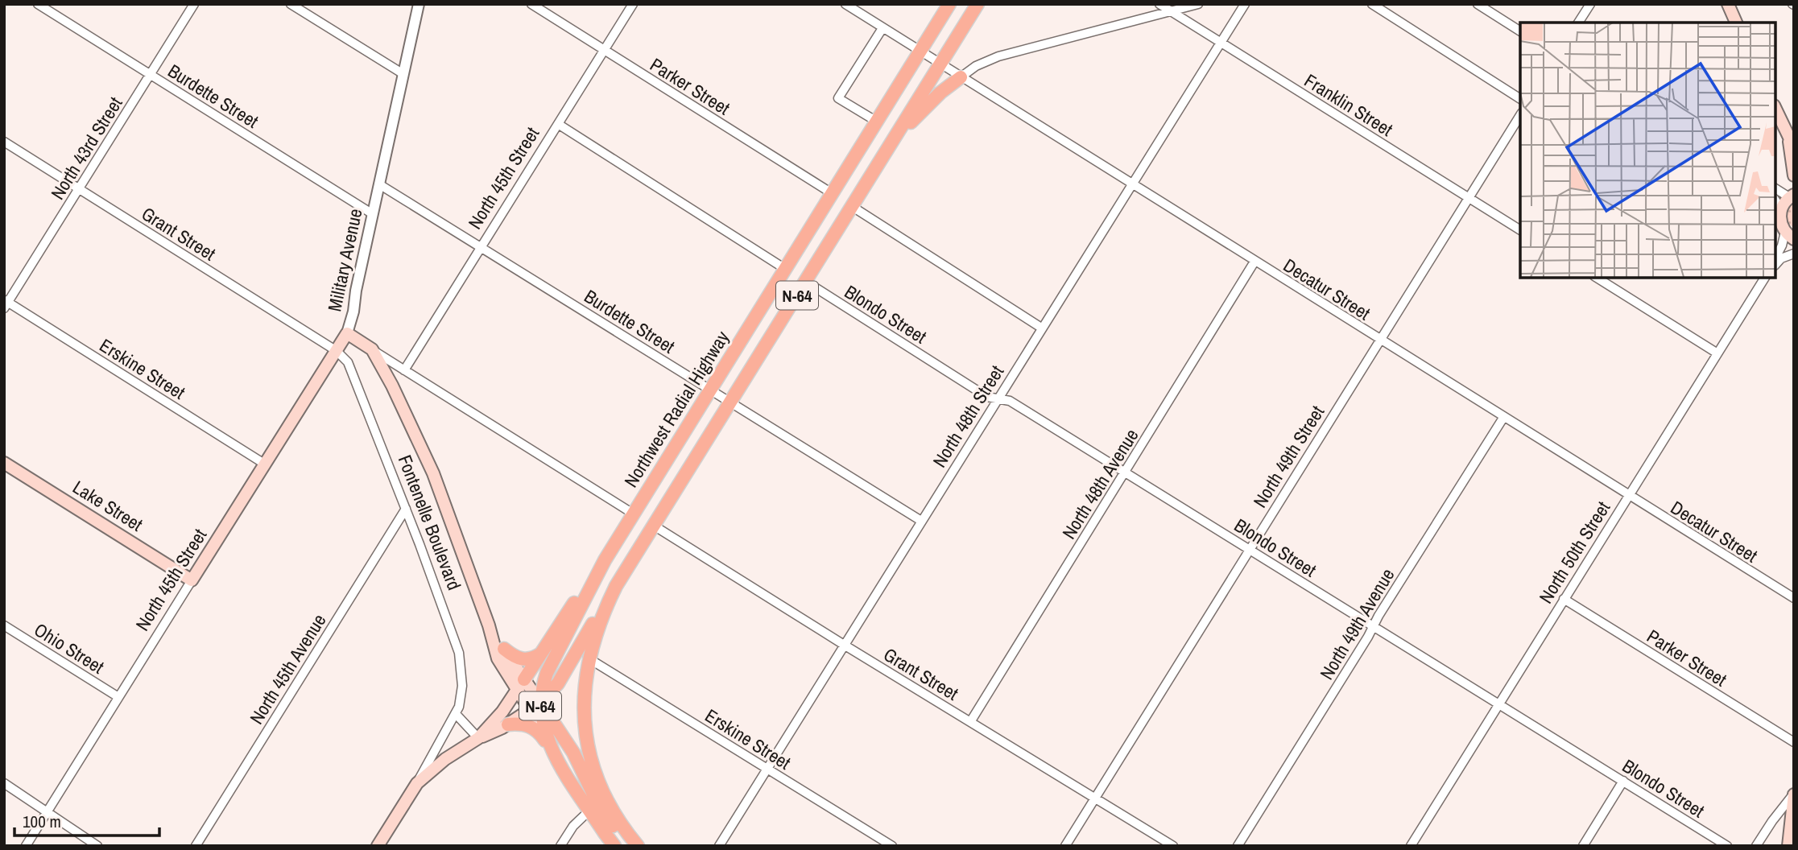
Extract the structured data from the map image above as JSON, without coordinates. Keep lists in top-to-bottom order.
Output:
{
  "streets": {
    "main road": [
      "North 45th Street",
      "Military Avenue",
      "N-64",
      "Northwest Radial Highway",
      "Lake Street",
      "Fontenelle Boulevard"
    ],
    "street": [
      "Parker Street",
      "Burdette Street",
      "Franklin Street",
      "North 43rd Street",
      "Grant Street",
      "Decatur Street",
      "Blondo Street",
      "Erskine Street",
      "North 48th Street",
      "North 49th Street",
      "North 48th Avenue",
      "North 50th Street",
      "North 49th Avenue",
      "Ohio Street",
      "North 45th Avenue"
    ]
  },
  "crossings": [
    ["Parker Street", "North 45th Street"],
    ["Parker Street", "Northwest Radial Highway"],
    ["Parker Street", "North 50th Street"],
    ["Burdette Street", "North 43rd Street"],
    ["Burdette Street", "North 45th Street"],
    ["Burdette Street", "Military Avenue"],
    ["Burdette Street", "N-64"],
    ["Burdette Street", "Northwest Radial Highway"],
    ["Burdette Street", "North 48th Street"],
    ["Franklin Street", "North 48th Street"],
    ["Franklin Street", "North 49th Street"],
    ["North 43rd Street", "Grant Street"],
    ["North 43rd Street", "Erskine Street"],
    ["North 45th Street", "Grant Street"],
    ["North 45th Street", "Military Avenue"],
    ["North 45th Street", "Erskine Street"],
    ["North 45th Street", "Lake Street"],
    ["North 45th Street", "Fontenelle Boulevard"],
    ["North 45th Street", "Ohio Street"],
    ["Grant Street", "N-64"],
    ["Grant Street", "North 48th Street"],
    ["Grant Street", "North 49th Street"],
    ["Grant Street", "North 48th Avenue"],
    ["Grant Street", "Fontenelle Boulevard"],
    ["Military Avenue", "Northwest Radial Highway"],
    ["Decatur Street", "N-64"],
    ["Decatur Street", "Northwest Radial Highway"],
    ["Decatur Street", "North 48th Street"],
    ["Decatur Street", "North 49th Street"],
    ["Decatur Street", "North 48th Avenue"],
    ["Decatur Street", "North 50th Street"],
    ["Decatur Street", "North 49th Avenue"],
    ["N-64", "Blondo Street"],
    ["N-64", "Erskine Street"],
    ["Blondo Street", "North 48th Street"],
    ["Blondo Street", "North 49th Street"],
    ["Blondo Street", "North 48th Avenue"],
    ["Blondo Street", "North 50th Street"],
    ["Blondo Street", "North 49th Avenue"],
    ["Erskine Street", "North 48th Street"],
    ["Fontenelle Boulevard", "North 45th Avenue"]
  ],
  "scale_bar": "100 m"
}
